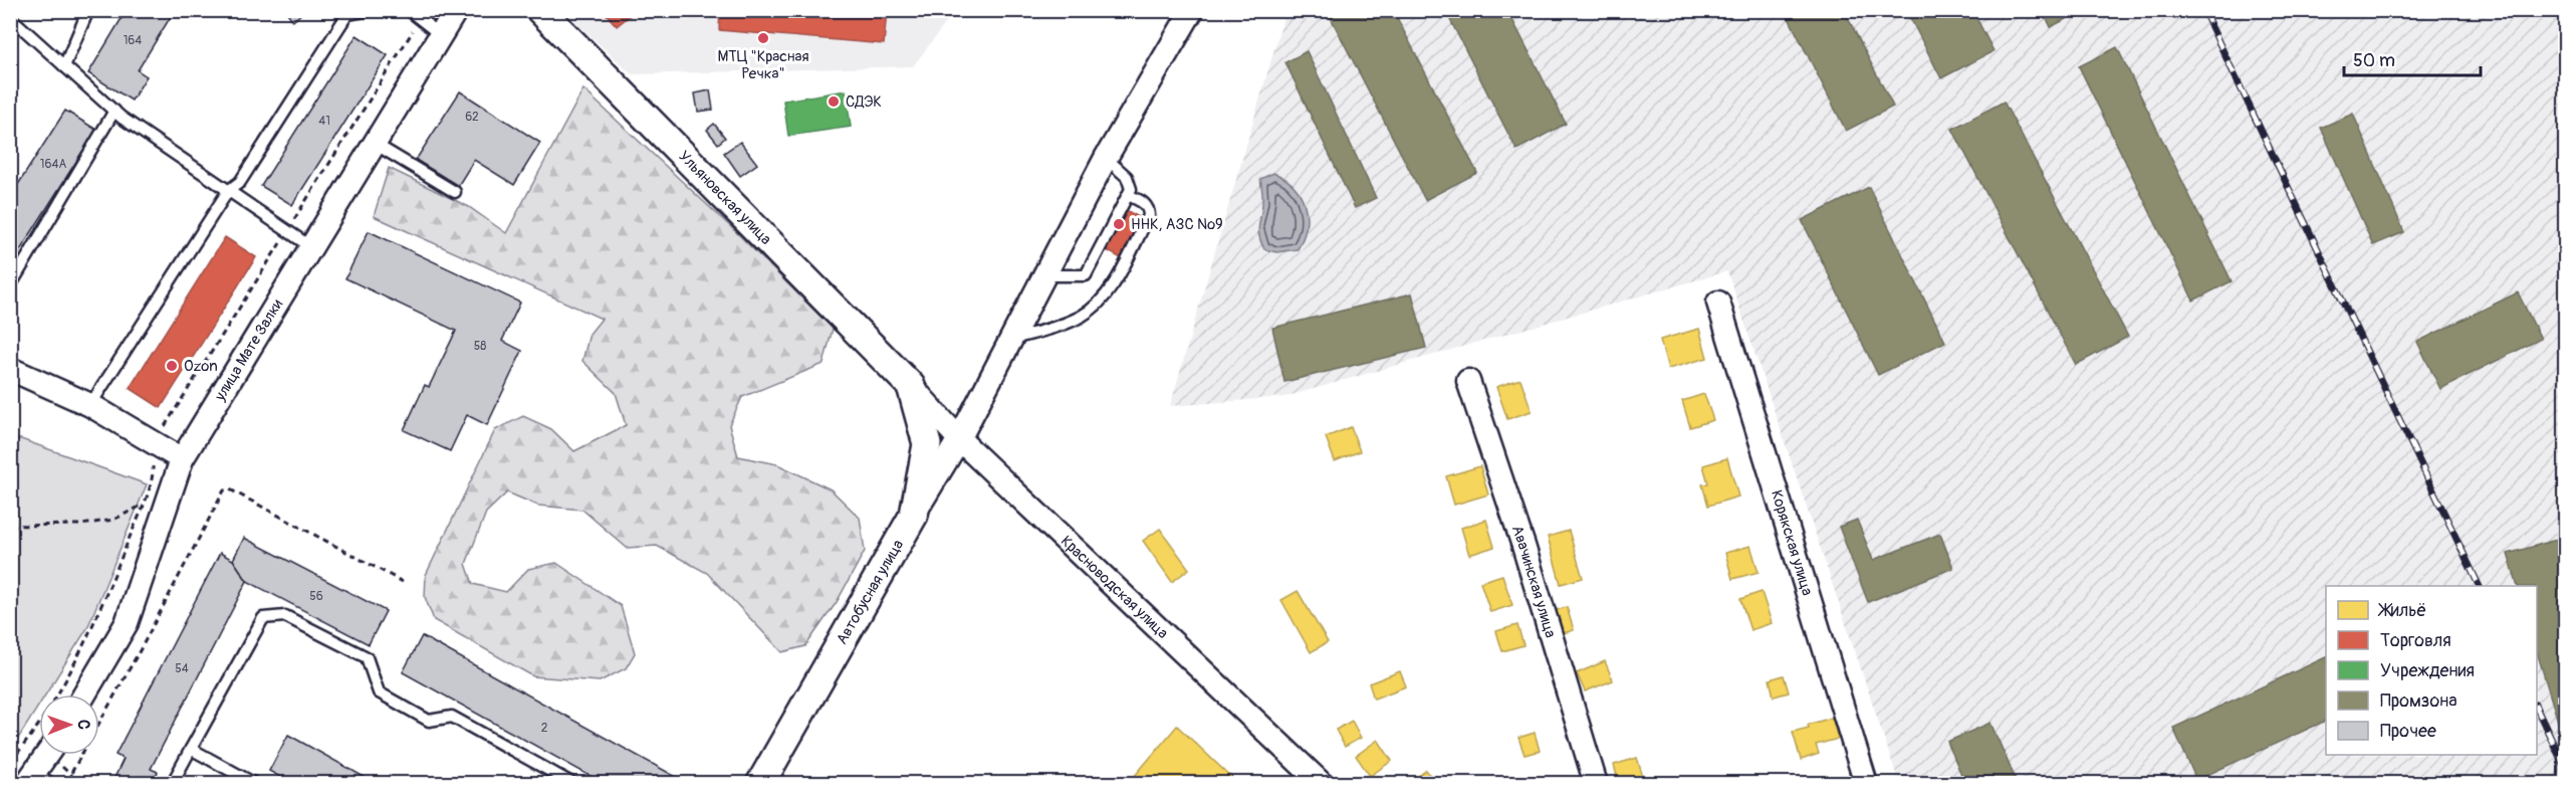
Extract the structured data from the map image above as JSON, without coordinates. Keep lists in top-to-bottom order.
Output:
{
  "streets": {
    "street": [
      "Ульяновская улица",
      "улица Мате Залки",
      "Корякская улица",
      "Авачинская улица",
      "Красноводская улица",
      "Автобусная улица"
    ]
  },
  "crossings": [
    ["Ульяновская улица", "Красноводская улица"],
    ["Ульяновская улица", "Автобусная улица"],
    ["Красноводская улица", "Автобусная улица"]
  ],
  "places": [
    "МТЦ \"Красная Речка\"",
    "СДЭК",
    "ННК, АЗС №9",
    "Ozon"
  ],
  "house_numbers": [
    "164",
    "62",
    "41",
    "164А",
    "58",
    "56",
    "54",
    "2"
  ],
  "legend": [
    "Жильё",
    "Торговля",
    "Учреждения",
    "Промзона",
    "Прочее"
  ],
  "scale_bar": "50 m",
  "north": "right"
}
